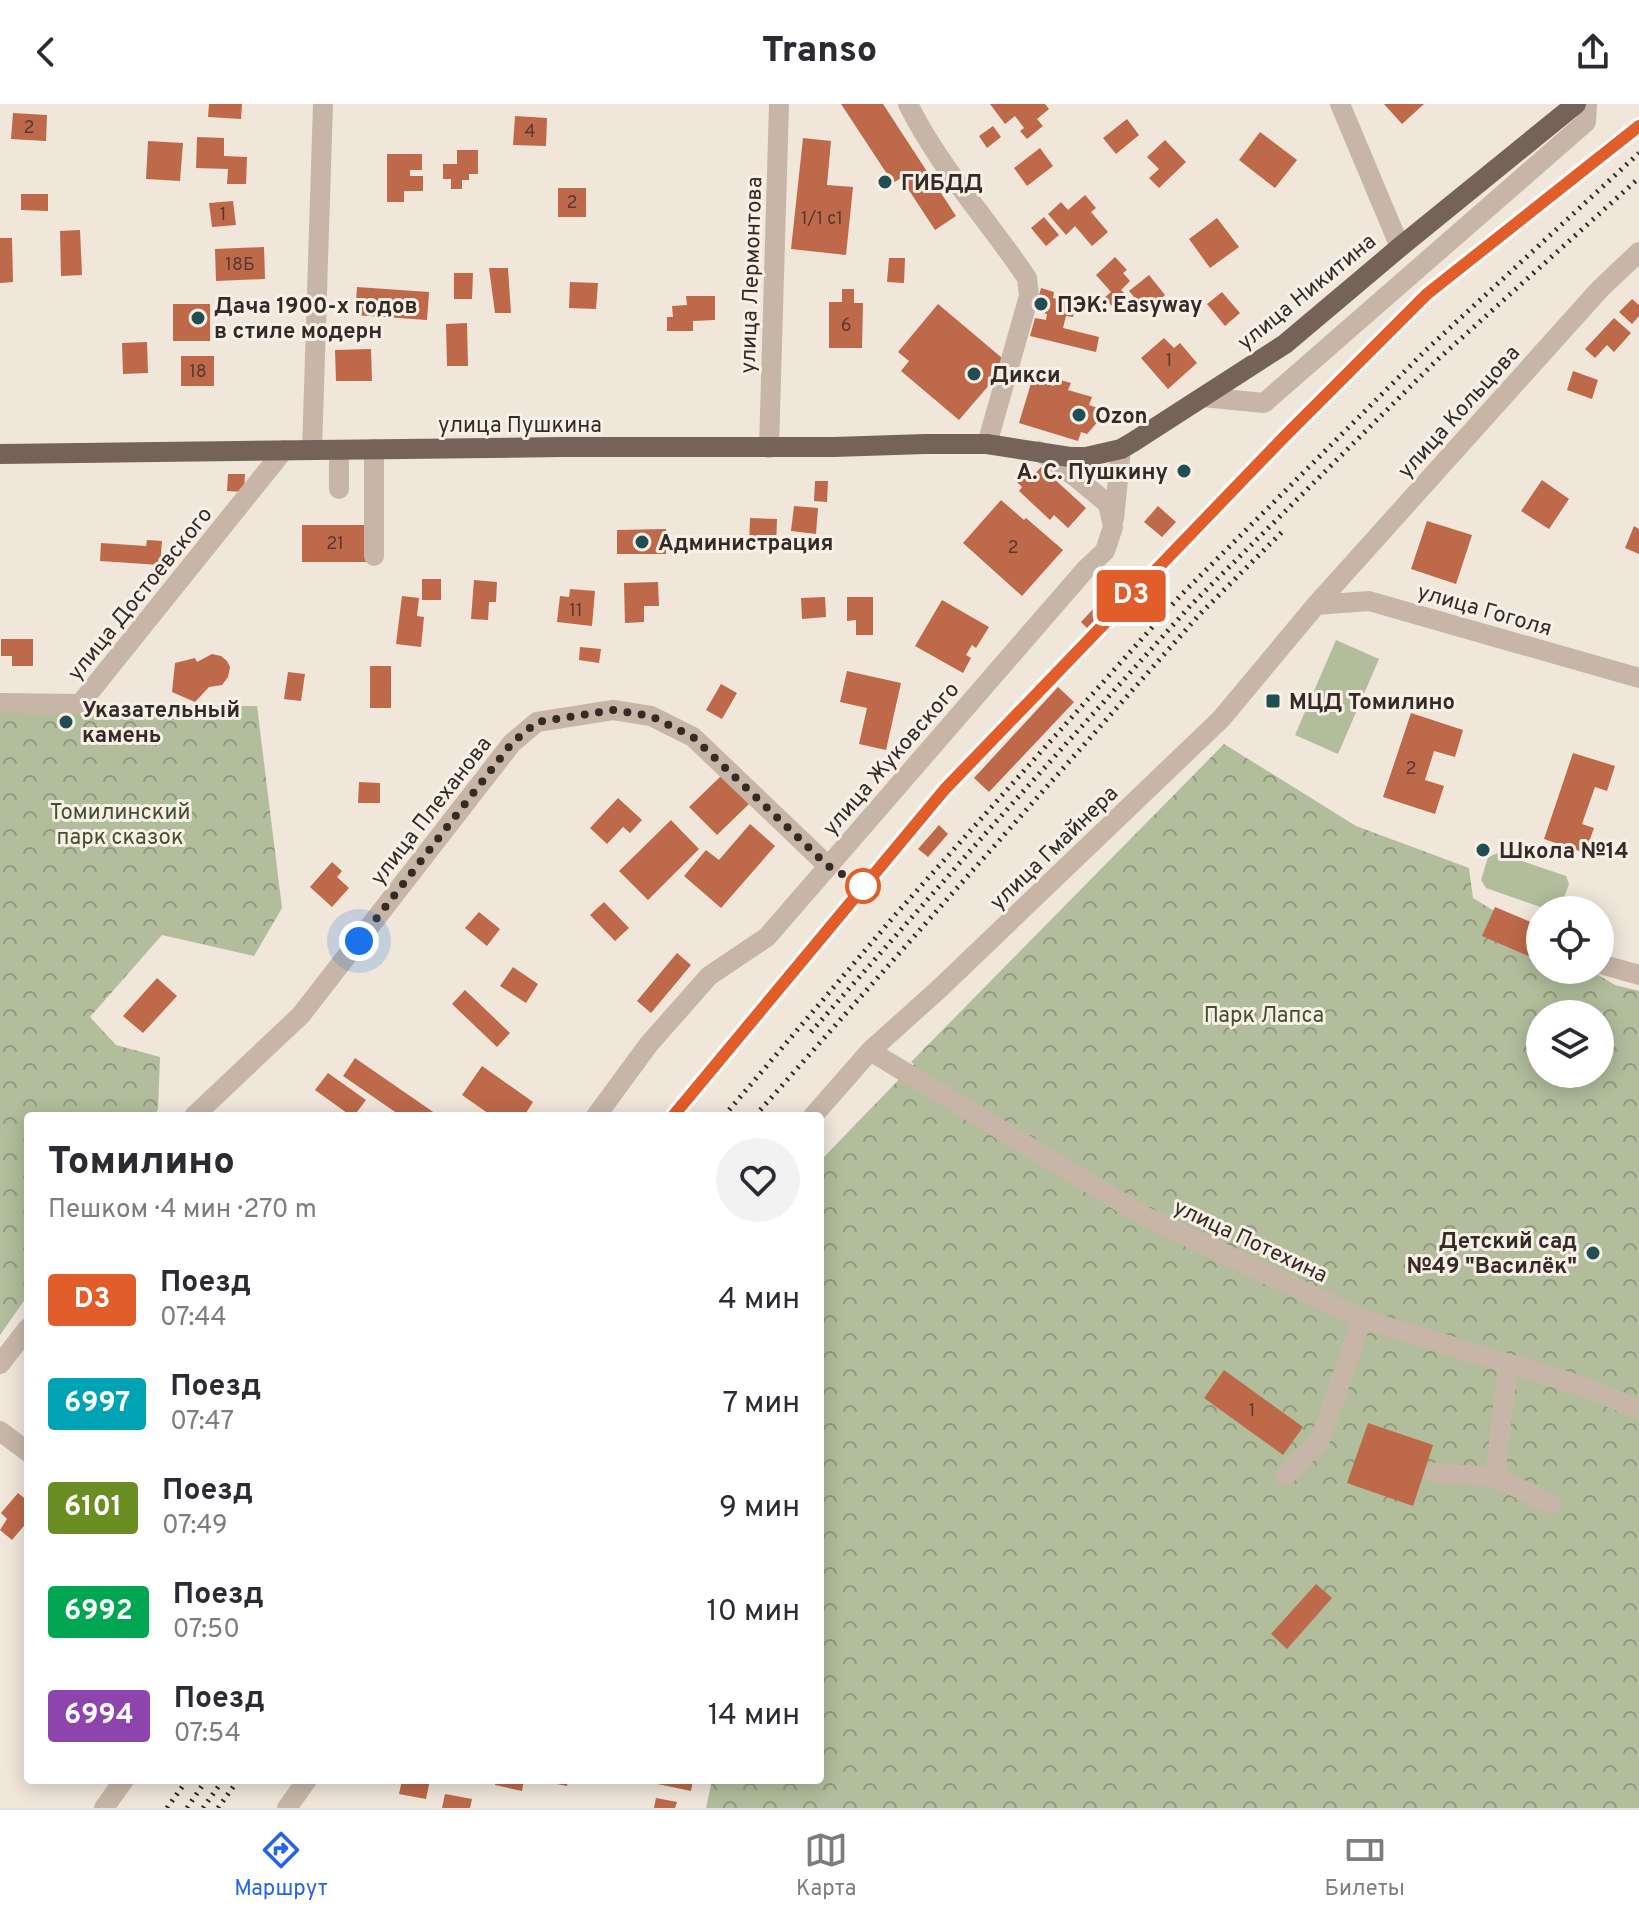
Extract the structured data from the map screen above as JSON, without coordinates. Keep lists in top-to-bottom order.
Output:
{
  "streets": {
    "main road": ["улица Никитина", "улица Пушкина"],
    "street": [
      "улица Лермонтова",
      "улица Кольцова",
      "улица Достоевского",
      "улица Гоголя",
      "улица Жуковского",
      "улица Плеханова",
      "улица Гмайнера",
      "улица Потехина"
    ]
  },
  "crossings": [
    ["улица Лермонтова", "улица Пушкина"],
    ["улица Никитина", "улица Пушкина"],
    ["улица Никитина", "улица Жуковского"],
    ["улица Кольцова", "улица Гоголя"],
    ["улица Кольцова", "улица Гмайнера"],
    ["улица Пушкина", "улица Достоевского"],
    ["улица Гоголя", "улица Гмайнера"],
    ["улица Жуковского", "улица Плеханова"],
    ["улица Гмайнера", "улица Потехина"]
  ],
  "parks": ["Томилинский парк сказок", "Парк Лапса"],
  "places": {
    "other": [
      "ГИБДД",
      "ПЭК: Easyway",
      "Дача 1900-х годов в стиле модерн",
      "Дикси",
      "Ozon",
      "А. С. Пушкину",
      "Администрация",
      "Указательный камень",
      "Школа №14",
      "Детский сад №49 \"Василёк\""
    ],
    "transit": ["МЦД Томилино"]
  },
  "house_numbers": [
    "2",
    "4",
    "2",
    "1",
    "1/1 с1",
    "18Б",
    "6",
    "1",
    "18",
    "21",
    "2",
    "11",
    "2",
    "1"
  ],
  "page": {
    "header": "Transo",
    "on_map": "D3",
    "heading": ["Томилино", "Пешком · 4 мин · 270 m"],
    "list": [
      {
        "mark": "D3",
        "name": "Поезд",
        "note": "07:44",
        "value": "4 мин"
      },
      {
        "mark": "6997",
        "name": "Поезд",
        "note": "07:47",
        "value": "7 мин"
      },
      {
        "mark": "6101",
        "name": "Поезд",
        "note": "07:49",
        "value": "9 мин"
      },
      {
        "mark": "6992",
        "name": "Поезд",
        "note": "07:50",
        "value": "10 мин"
      },
      {
        "mark": "6994",
        "name": "Поезд",
        "note": "07:54",
        "value": "14 мин"
      }
    ],
    "tabs": ["Маршрут", "Карта", "Билеты"]
  }
}
